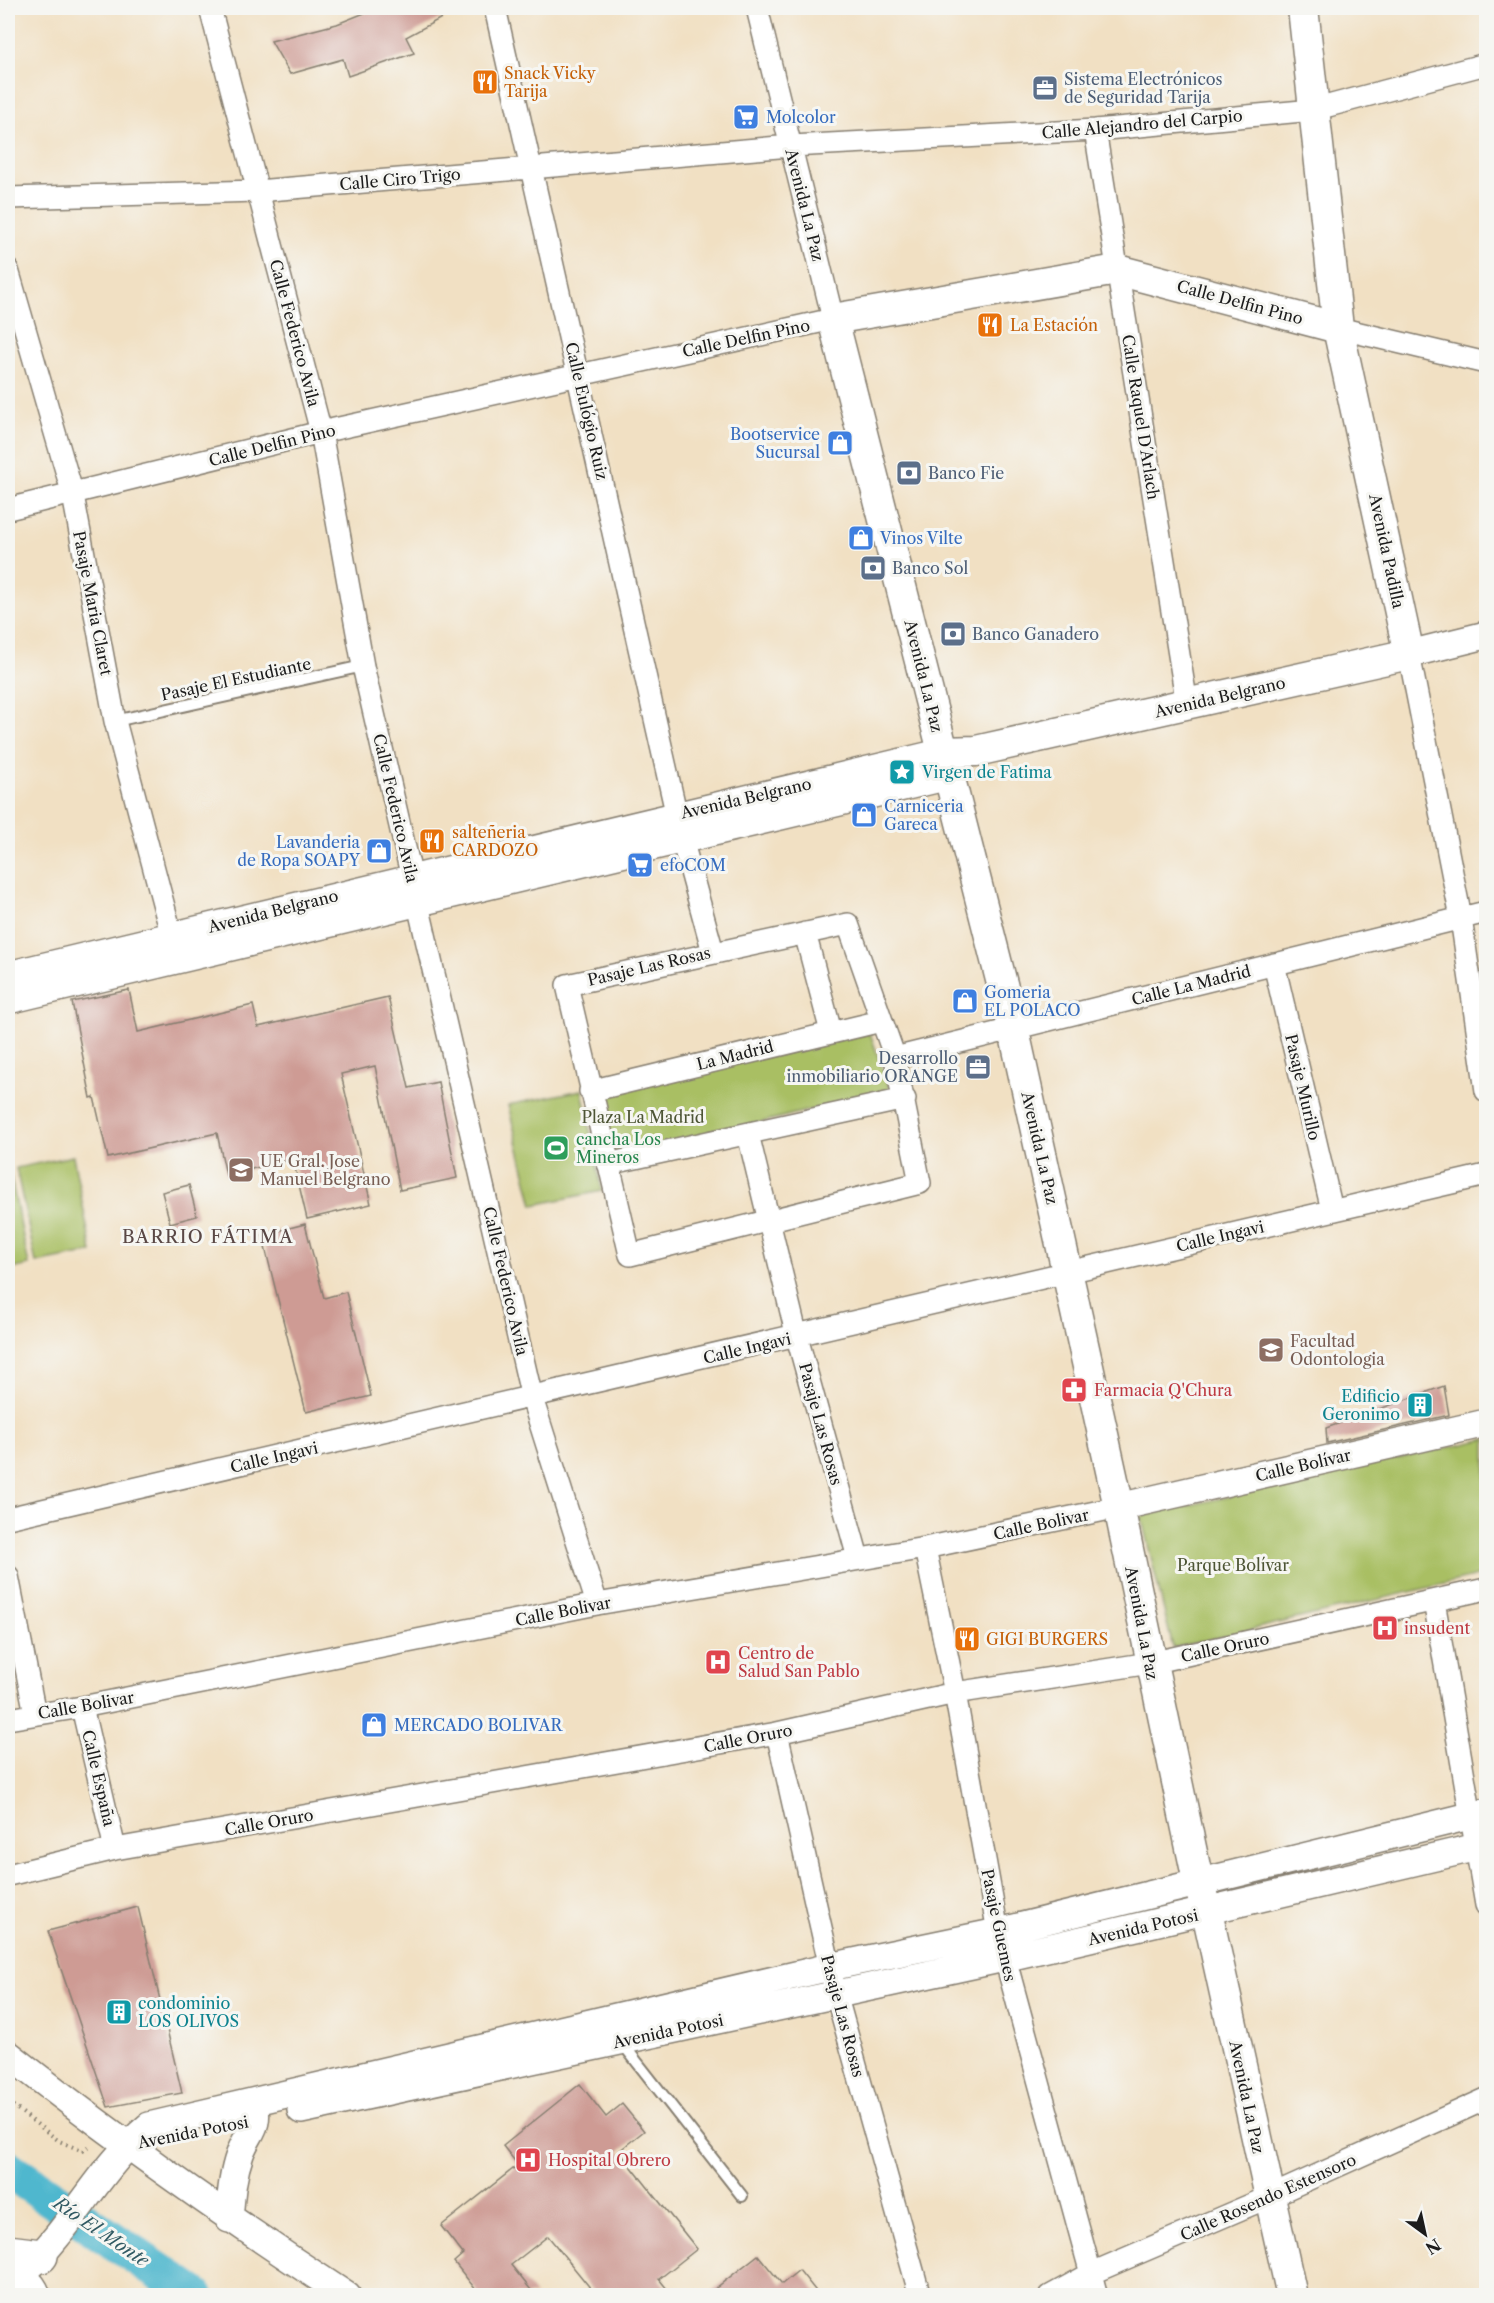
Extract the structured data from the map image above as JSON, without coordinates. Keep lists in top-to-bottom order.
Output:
{
  "streets": {
    "main road": [
      "Avenida La Paz",
      "Calle Delfin Pino",
      "Avenida Padilla",
      "Avenida Belgrano"
    ],
    "street": [
      "Calle Alejandro del Carpio",
      "Calle Ciro Trigo",
      "Calle Federico Avila",
      "Calle Eulógio Ruiz",
      "Calle Raquel D´Arlach",
      "Pasaje Maria Claret",
      "Pasaje Las Rosas",
      "Calle La Madrid",
      "La Madrid",
      "Pasaje Murillo",
      "Calle Ingavi",
      "Calle Bolívar",
      "Calle Bolivar",
      "Calle Oruro",
      "Calle España",
      "Pasaje Guemes",
      "Avenida Potosi",
      "Calle Rosendo Estensoro"
    ],
    "lane": ["Pasaje El Estudiante"]
  },
  "crossings": [
    ["Calle Alejandro del Carpio", "Calle Ciro Trigo"],
    ["Calle Alejandro del Carpio", "Avenida La Paz"],
    ["Calle Alejandro del Carpio", "Calle Raquel D´Arlach"],
    ["Calle Alejandro del Carpio", "Avenida Padilla"],
    ["Calle Ciro Trigo", "Avenida La Paz"],
    ["Calle Ciro Trigo", "Calle Federico Avila"],
    ["Calle Ciro Trigo", "Calle Eulógio Ruiz"],
    ["Avenida La Paz", "Calle Delfin Pino"],
    ["Avenida La Paz", "Avenida Belgrano"],
    ["Avenida La Paz", "Calle La Madrid"],
    ["Avenida La Paz", "Calle Ingavi"],
    ["Avenida La Paz", "Calle Bolívar"],
    ["Avenida La Paz", "Calle Bolivar"],
    ["Avenida La Paz", "Calle Oruro"],
    ["Avenida La Paz", "Avenida Potosi"],
    ["Avenida La Paz", "Calle Rosendo Estensoro"],
    ["Calle Delfin Pino", "Calle Federico Avila"],
    ["Calle Delfin Pino", "Calle Eulógio Ruiz"],
    ["Calle Delfin Pino", "Calle Raquel D´Arlach"],
    ["Calle Delfin Pino", "Avenida Padilla"],
    ["Calle Delfin Pino", "Pasaje Maria Claret"],
    ["Calle Federico Avila", "Pasaje El Estudiante"],
    ["Calle Federico Avila", "Avenida Belgrano"],
    ["Calle Federico Avila", "Calle Ingavi"],
    ["Calle Federico Avila", "Calle Bolivar"],
    ["Calle Eulógio Ruiz", "Avenida Belgrano"],
    ["Calle Eulógio Ruiz", "Pasaje Las Rosas"],
    ["Calle Raquel D´Arlach", "Avenida Belgrano"],
    ["Avenida Padilla", "Avenida Belgrano"],
    ["Avenida Padilla", "Calle La Madrid"],
    ["Pasaje Maria Claret", "Pasaje El Estudiante"],
    ["Pasaje Maria Claret", "Avenida Belgrano"],
    ["Pasaje Las Rosas", "Calle La Madrid"],
    ["Pasaje Las Rosas", "La Madrid"],
    ["Pasaje Las Rosas", "Calle Ingavi"],
    ["Pasaje Las Rosas", "Calle Bolivar"],
    ["Pasaje Las Rosas", "Calle Oruro"],
    ["Pasaje Las Rosas", "Avenida Potosi"],
    ["Calle La Madrid", "Pasaje Murillo"],
    ["Pasaje Murillo", "Calle Ingavi"],
    ["Calle Bolívar", "Calle Bolivar"],
    ["Calle Bolivar", "Calle España"],
    ["Calle Bolivar", "Pasaje Guemes"],
    ["Calle Oruro", "Calle España"],
    ["Calle Oruro", "Pasaje Guemes"],
    ["Pasaje Guemes", "Avenida Potosi"],
    ["Pasaje Guemes", "Calle Rosendo Estensoro"]
  ],
  "districts": ["BARRIO FÁTIMA"],
  "water": ["Río El Monte"],
  "parks": ["Plaza La Madrid", "Parque Bolívar"],
  "places": {
    "restaurant": [
      "Snack Vicky Tarija",
      "La Estación",
      "salteñeria CARDOZO",
      "GIGI BURGERS"
    ],
    "office": ["Sistema Electrónicos de Seguridad Tarija", "Desarrollo inmobiliario ORANGE"],
    "supermarket": ["Molcolor", "efoCOM"],
    "shop": [
      "Bootservice Sucursal",
      "Vinos Vilte",
      "Carniceria Gareca",
      "Lavanderia de Ropa SOAPY",
      "Gomeria EL POLACO",
      "MERCADO BOLIVAR"
    ],
    "bank": ["Banco Fie", "Banco Sol", "Banco Ganadero"],
    "place": ["Virgen de Fatima"],
    "sports": ["cancha Los Mineros"],
    "school or university": ["UE Gral. Jose Manuel Belgrano", "Facultad Odontologia"],
    "pharmacy": ["Farmacia Q'Chura"],
    "building": ["Edificio Geronimo", "condominio LOS OLIVOS"],
    "hospital": ["insudent", "Centro de Salud San Pablo", "Hospital Obrero"]
  },
  "north": "bottom right"
}
